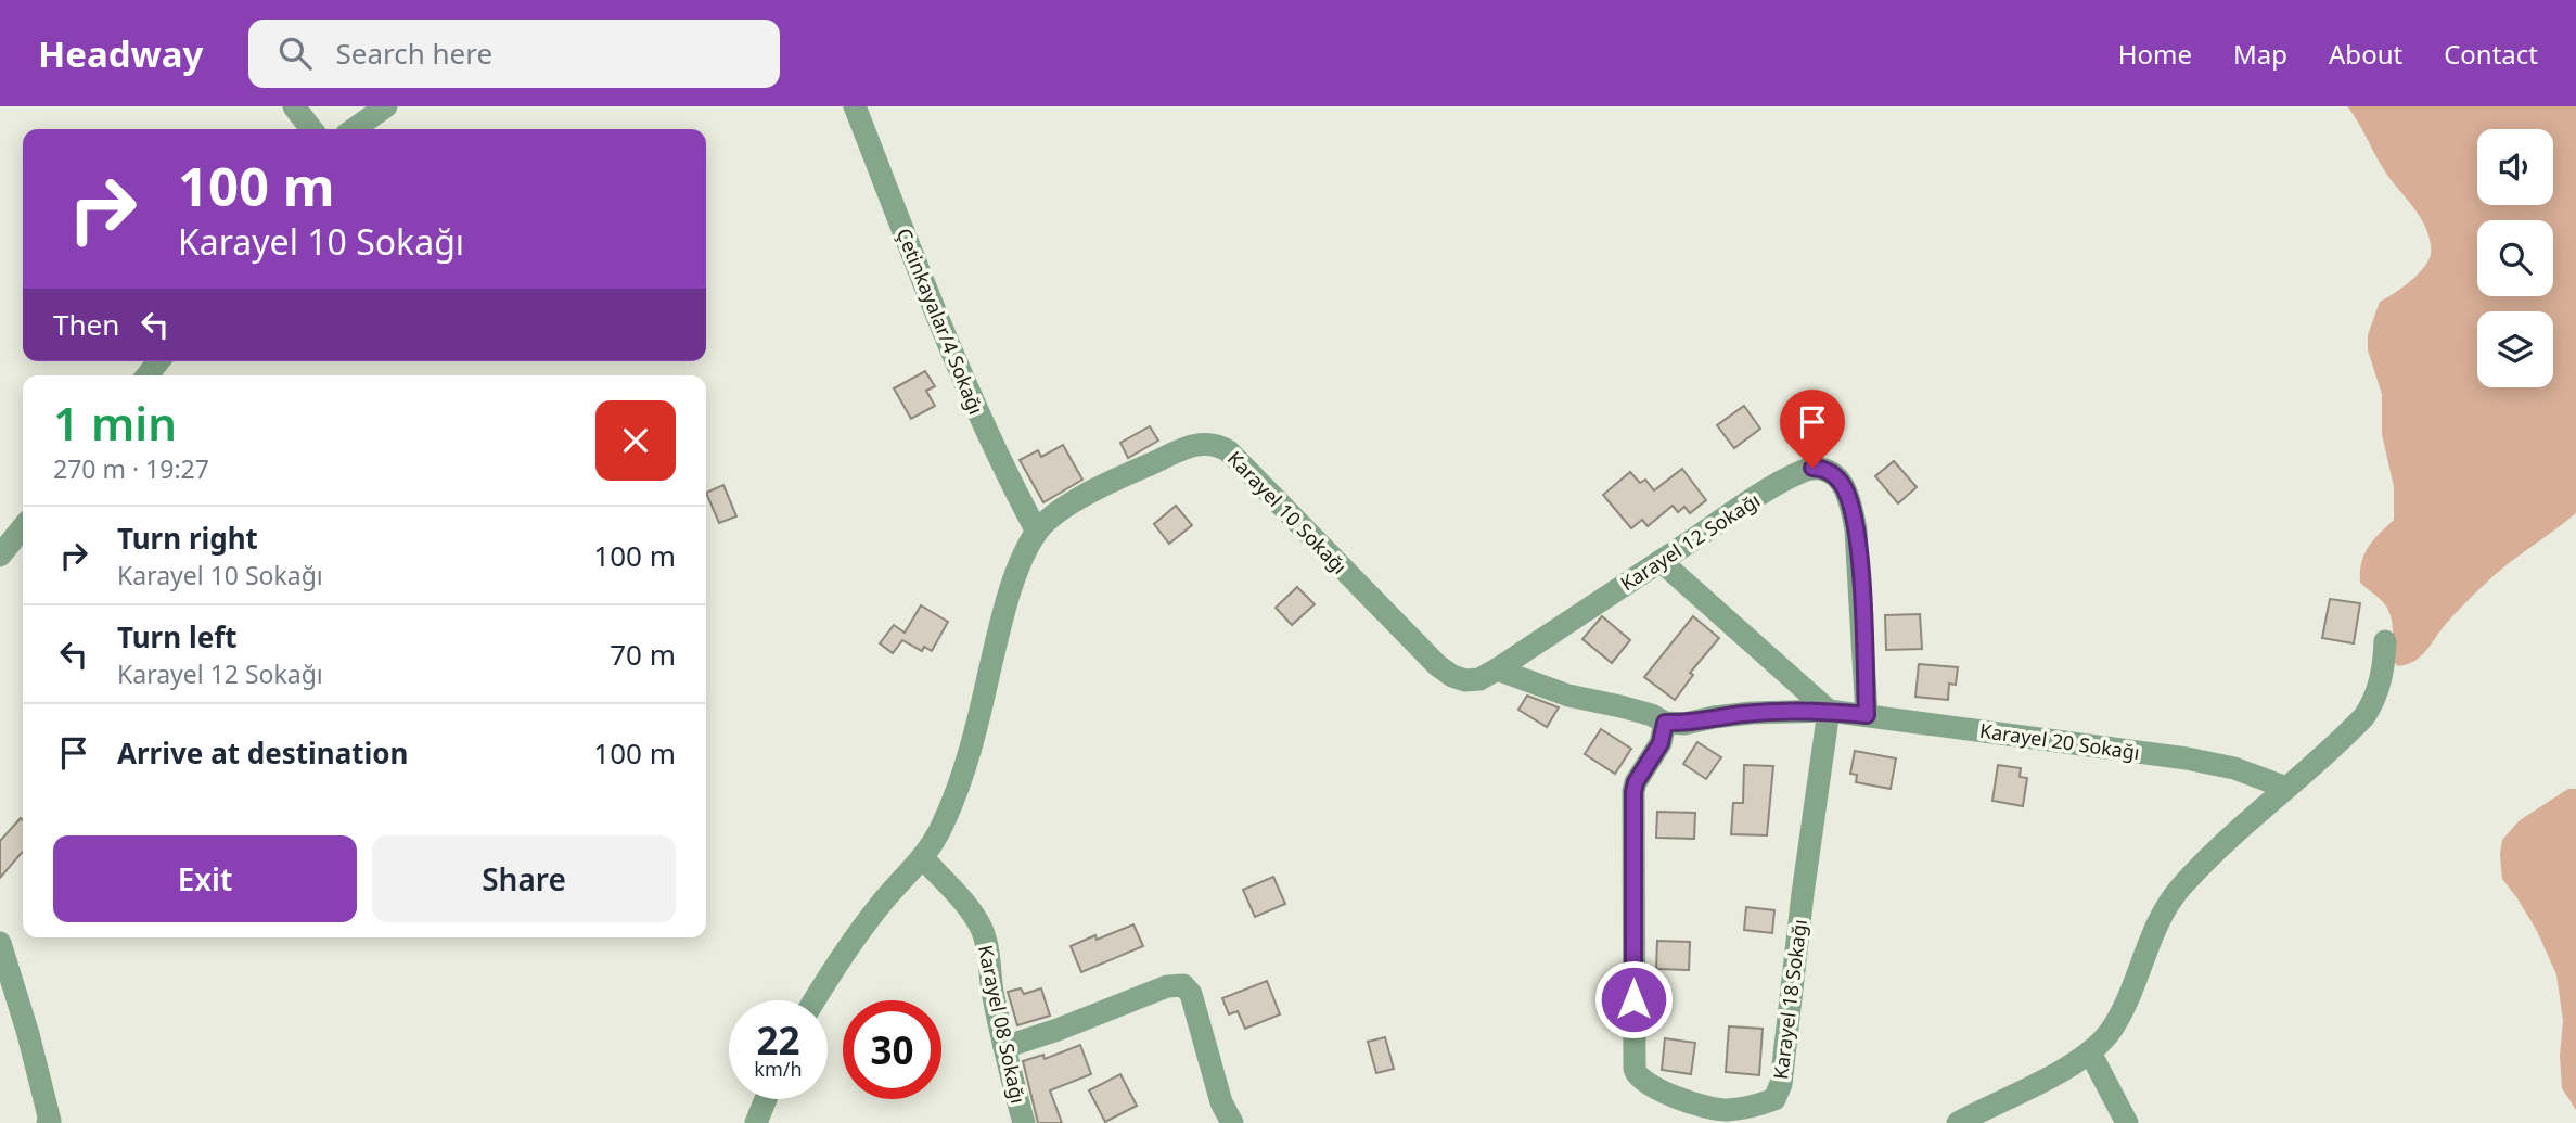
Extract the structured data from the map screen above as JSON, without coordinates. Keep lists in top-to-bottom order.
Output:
{
  "streets": {
    "street": [
      "Çetinkayalar/4 Sokağı",
      "Karayel 10 Sokağı",
      "Karayel 12 Sokağı",
      "Karayel 20 Sokağı",
      "Karayel 18 Sokağı",
      "Karayel 08 Sokağı"
    ]
  },
  "crossings": [
    ["Çetinkayalar/4 Sokağı", "Karayel 10 Sokağı"],
    ["Karayel 10 Sokağı", "Karayel 12 Sokağı"],
    ["Karayel 10 Sokağı", "Karayel 08 Sokağı"],
    ["Karayel 12 Sokağı", "Karayel 20 Sokağı"],
    ["Karayel 20 Sokağı", "Karayel 18 Sokağı"]
  ],
  "page": {
    "header": "Headway",
    "search": "Search here",
    "nav": [
      "Home",
      "Map",
      "About",
      "Contact"
    ],
    "turn": ["100 m", "Karayel 10 Sokağı"],
    "then": "Then",
    "heading": ["1 min", "270 m · 19:27"],
    "list": [
      {
        "name": "Turn right",
        "note": "Karayel 10 Sokağı",
        "value": "100 m"
      },
      {
        "name": "Turn left",
        "note": "Karayel 12 Sokağı",
        "value": "70 m"
      },
      {
        "name": "Arrive at destination",
        "value": "100 m"
      }
    ],
    "buttons": ["Exit", "Share"],
    "speed": "22 km/h",
    "limit": "30"
  }
}
